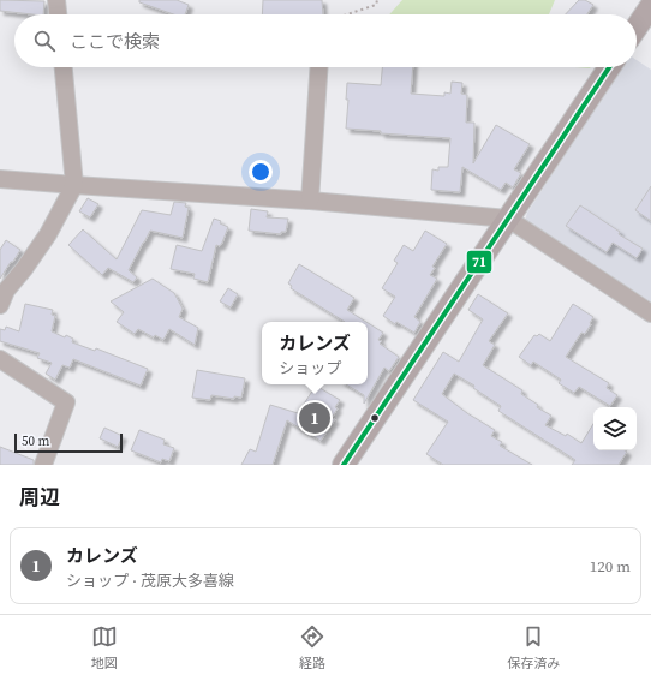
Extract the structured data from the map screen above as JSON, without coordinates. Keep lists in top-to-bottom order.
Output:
{
  "lines": ["transit line 71"],
  "scale_bar": "50 m",
  "page": {
    "search": "ここで検索",
    "popup": ["カレンズ", "ショップ"],
    "pins": "1",
    "scale": "50 m",
    "heading": "周辺",
    "list": [
      {
        "mark": "1",
        "name": "カレンズ",
        "note": "ショップ · 茂原大多喜線",
        "value": "120 m"
      }
    ],
    "nav": ["地図", "経路", "保存済み"]
  }
}
